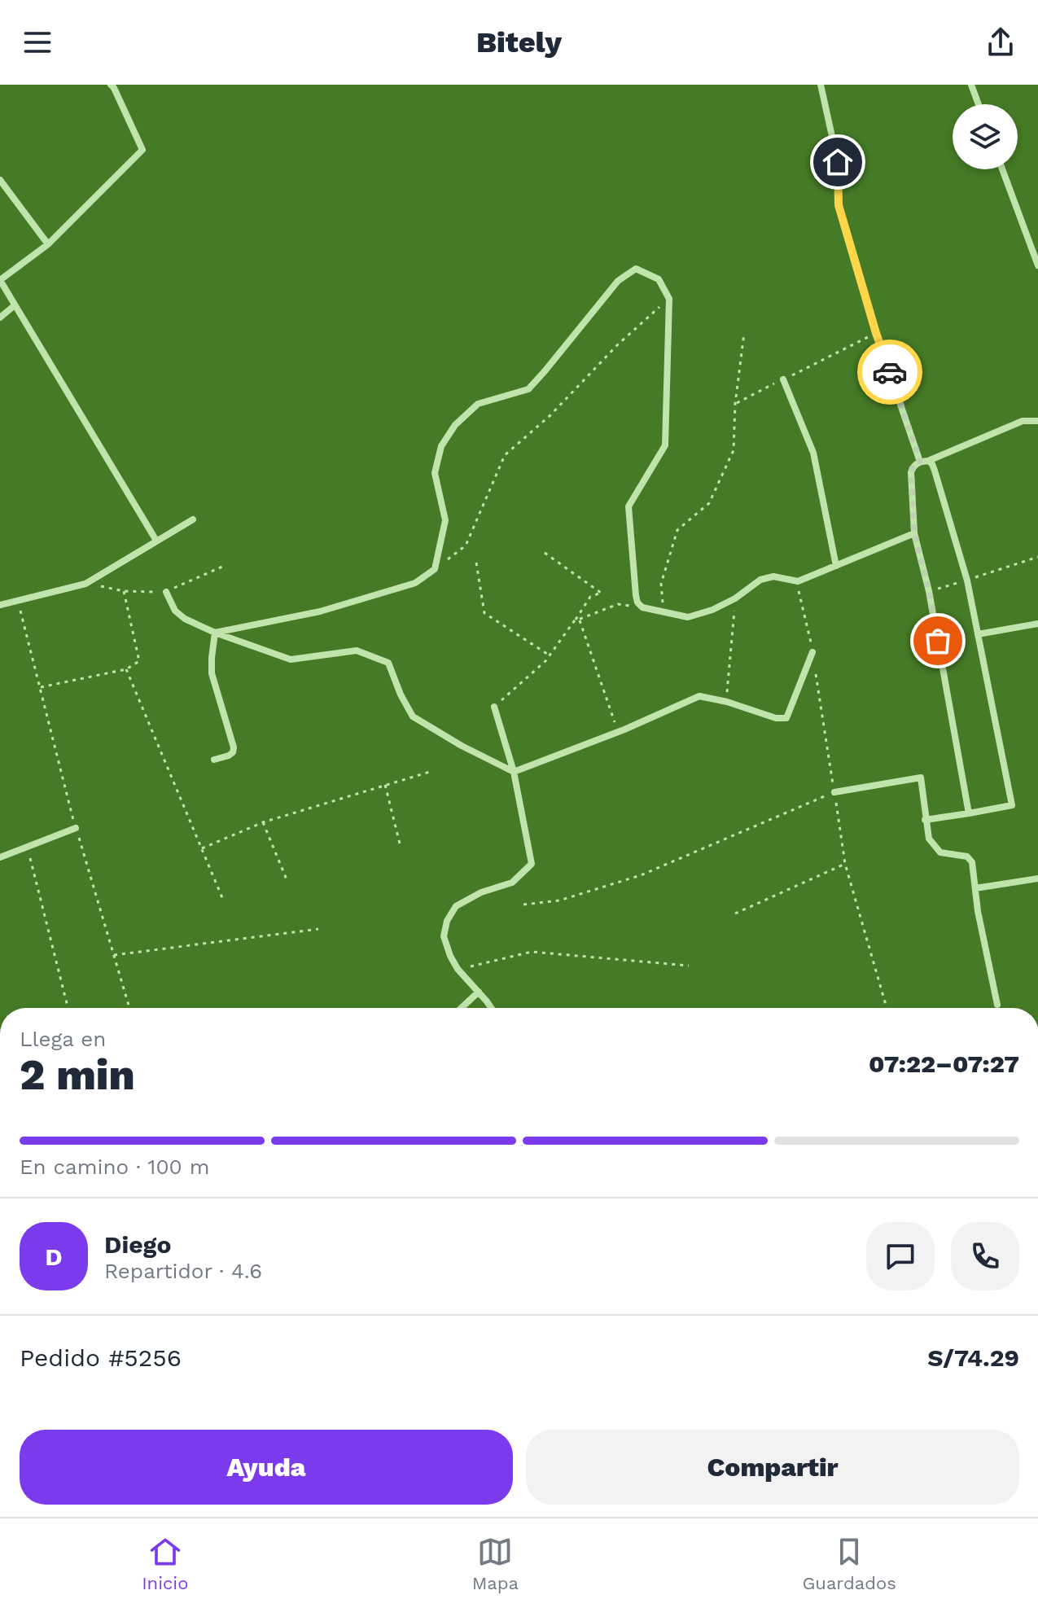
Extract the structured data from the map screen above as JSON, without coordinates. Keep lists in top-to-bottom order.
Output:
{
  "page": {
    "header": "Bitely",
    "heading": ["2 min", "Llega en", "07:22–07:27"],
    "panel": [
      "Diego",
      "Repartidor · 4.6",
      "Pedido #5256",
      "S/74.29"
    ],
    "bar": "En camino · 100 m",
    "round": "D",
    "buttons": ["Ayuda", "Compartir"],
    "tabs": ["Inicio", "Mapa", "Guardados"]
  }
}
